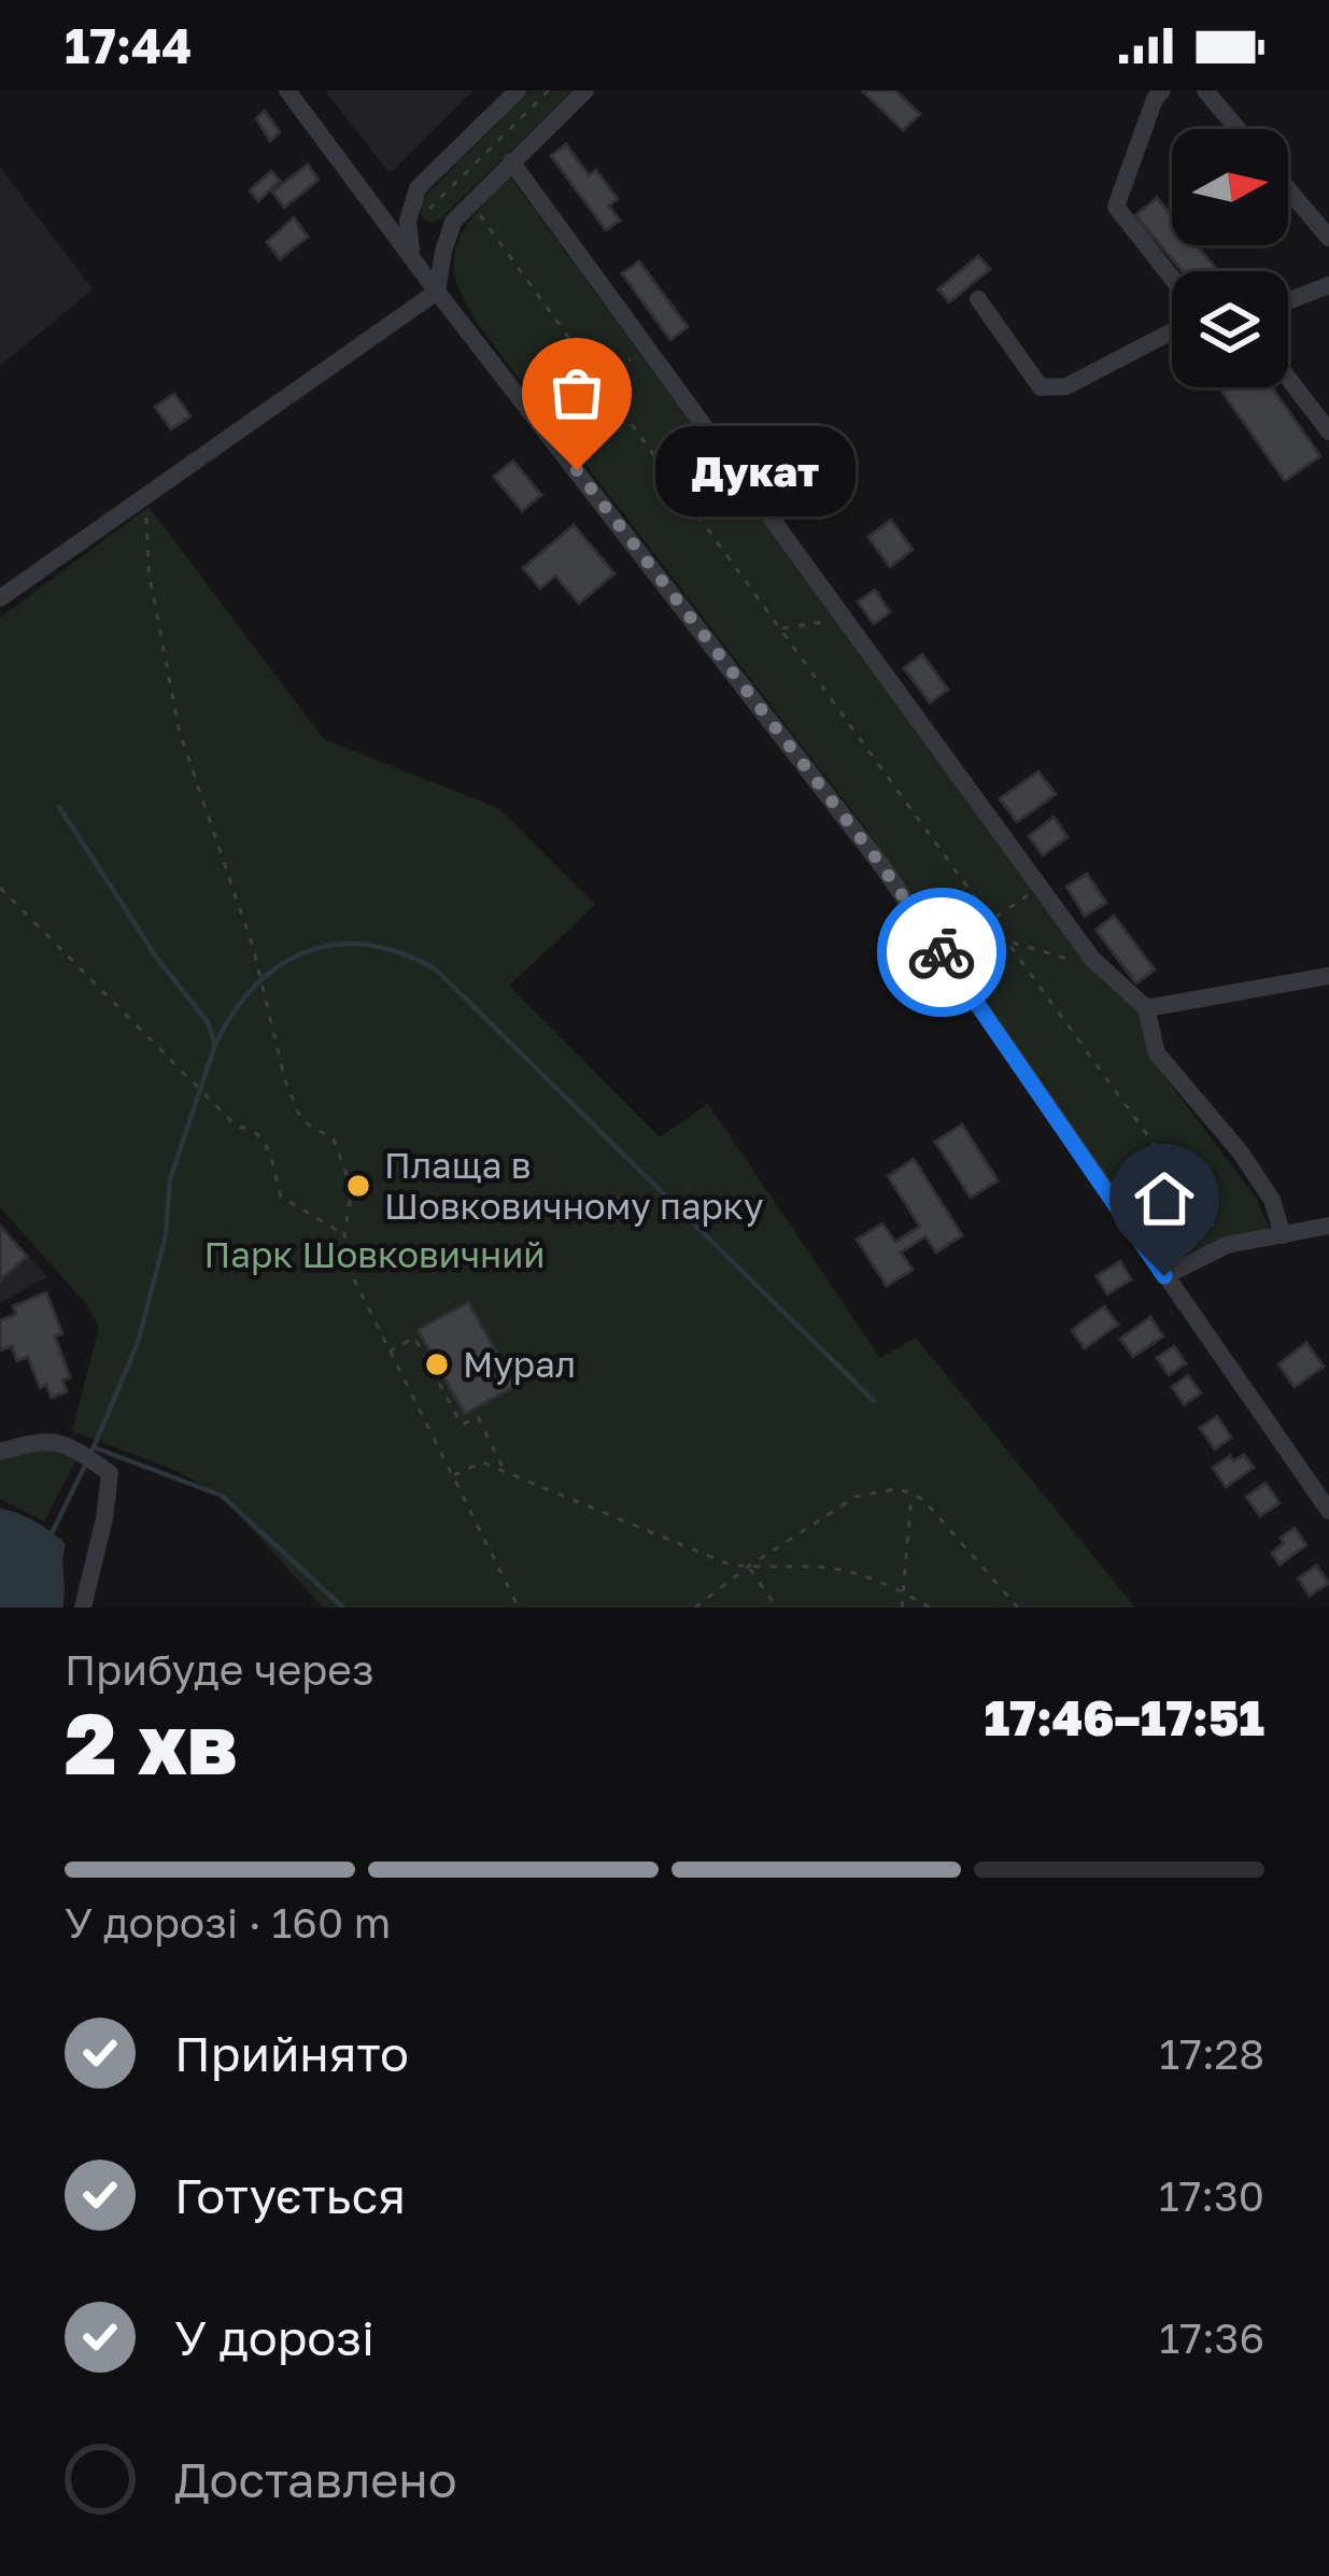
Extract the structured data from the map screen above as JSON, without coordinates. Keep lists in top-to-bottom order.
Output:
{
  "parks": ["Парк Шовковичний"],
  "places": ["Дукат", "Плаща в Шовковичному парку", "Мурал"],
  "north": "right",
  "page": {
    "status": "17:44",
    "bubble": "Дукат",
    "heading": ["2 хв", "Прибуде через", "17:46–17:51"],
    "bar": "У дорозі · 160 m",
    "list": [
      ["Прийнято", "17:28"],
      ["Готується", "17:30"],
      ["У дорозі", "17:36"],
      "Доставлено"
    ]
  }
}
